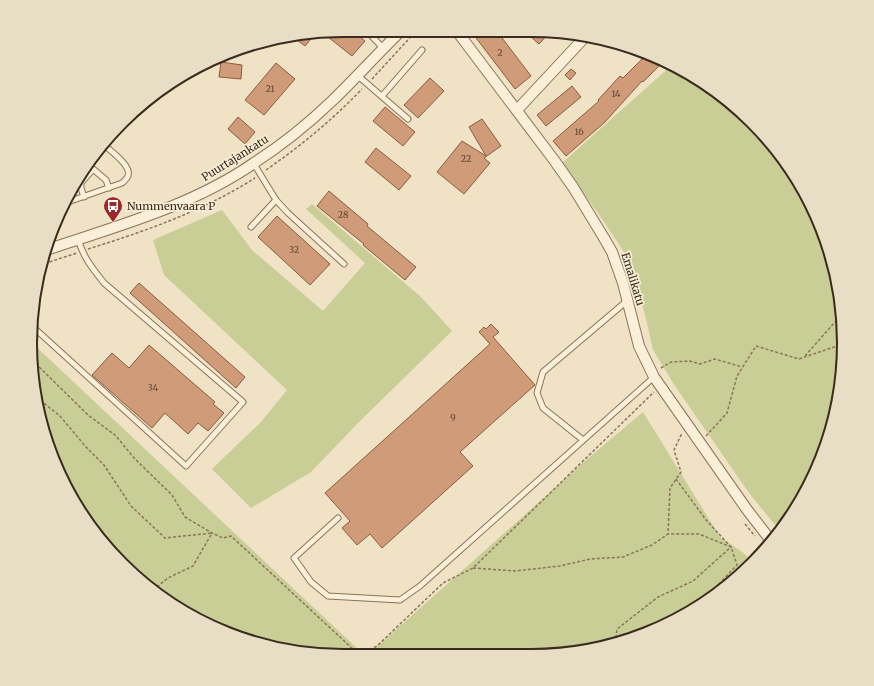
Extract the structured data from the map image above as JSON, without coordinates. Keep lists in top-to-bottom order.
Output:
{
  "streets": {
    "street": ["Puurtajankatu", "Emalikatu"]
  },
  "places": {
    "bus stop": ["Nummenvaara P"]
  },
  "house_numbers": [
    "2",
    "21",
    "14",
    "16",
    "22",
    "28",
    "32",
    "34",
    "9"
  ]
}
